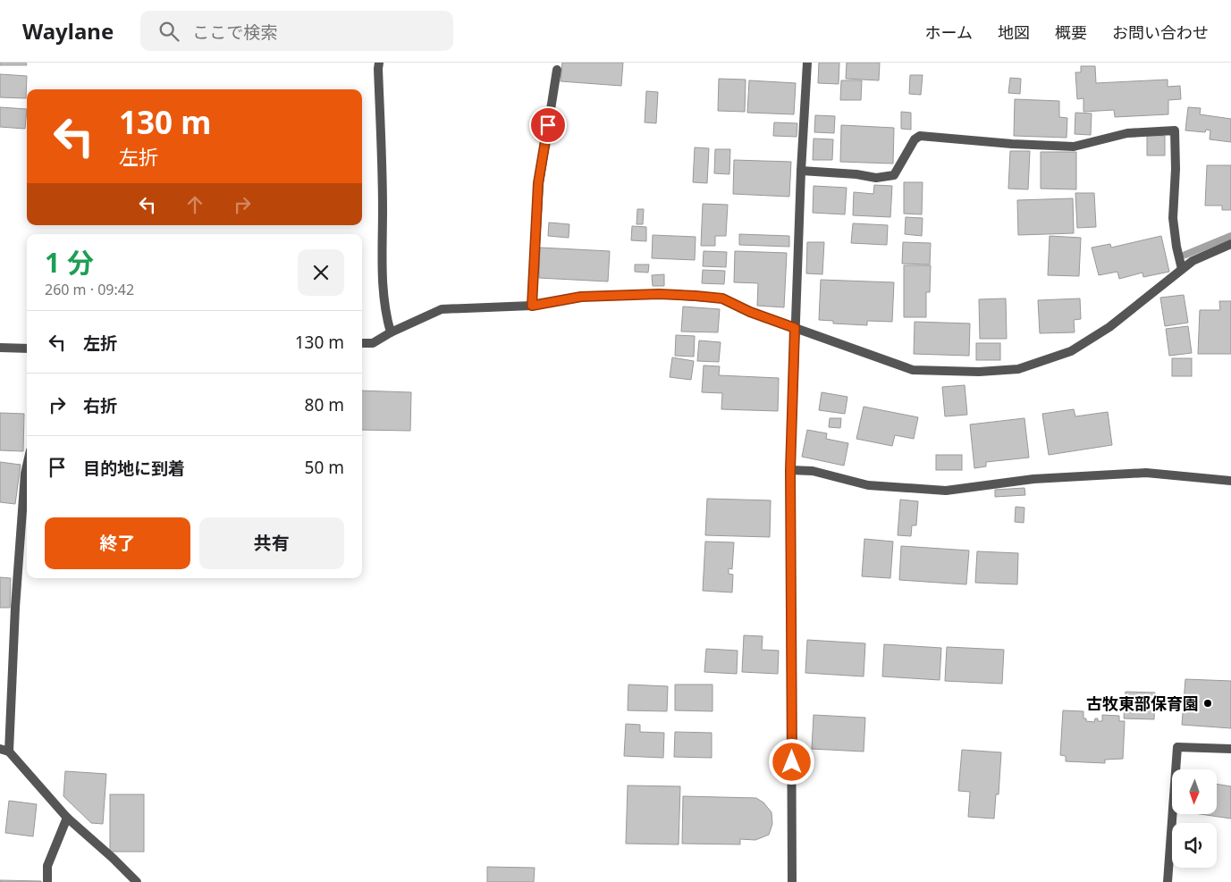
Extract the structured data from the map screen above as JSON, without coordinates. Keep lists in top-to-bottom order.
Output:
{
  "places": ["古牧東部保育園"],
  "north": "bottom",
  "page": {
    "header": "Waylane",
    "search": "ここで検索",
    "nav": [
      "ホーム",
      "地図",
      "概要",
      "お問い合わせ"
    ],
    "turn": ["130 m", "左折"],
    "heading": ["1 分", "260 m · 09:42"],
    "list": [
      {
        "name": "左折",
        "value": "130 m"
      },
      {
        "name": "右折",
        "value": "80 m"
      },
      {
        "name": "目的地に到着",
        "value": "50 m"
      }
    ],
    "buttons": ["終了", "共有"]
  }
}
